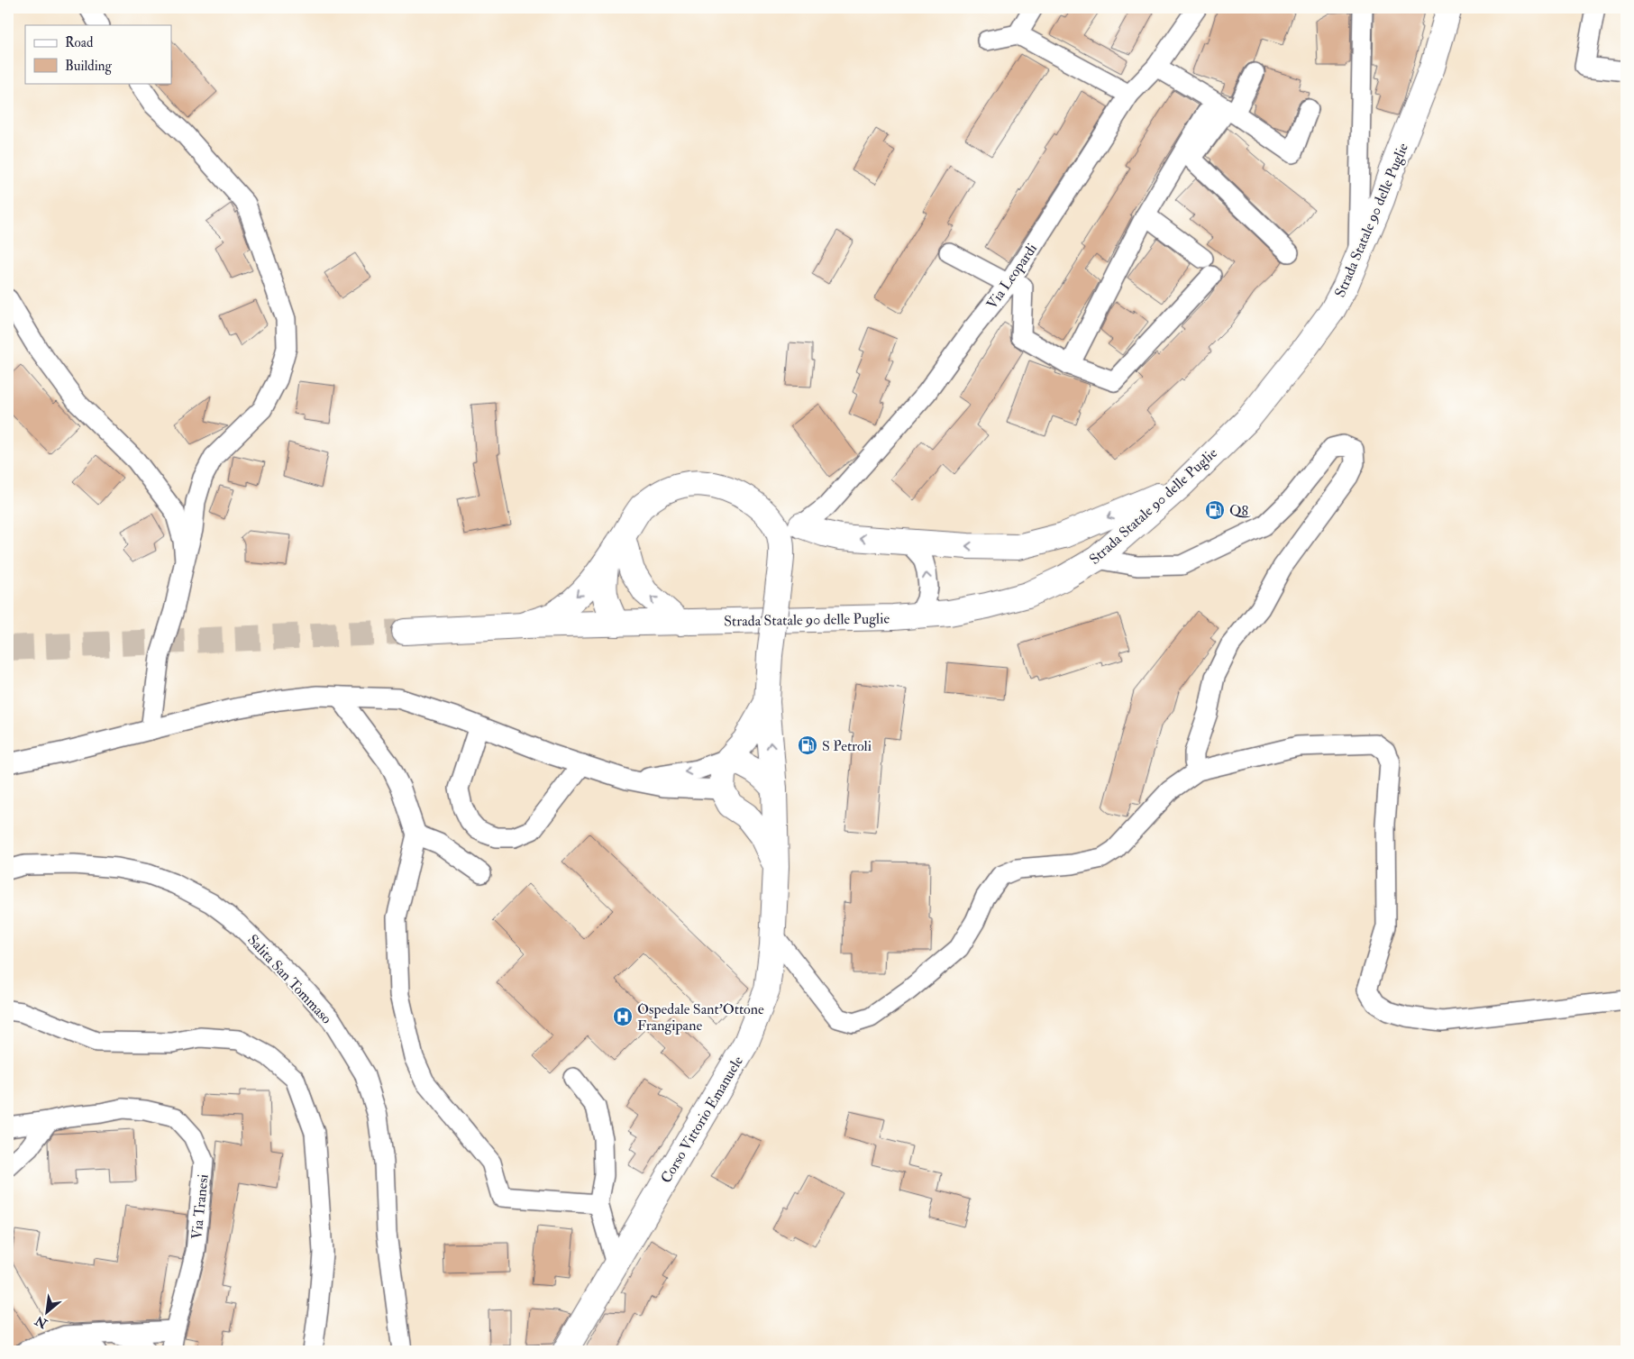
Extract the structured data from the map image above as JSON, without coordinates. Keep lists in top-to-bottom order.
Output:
{
  "streets": {
    "main road": ["Strada Statale 90 delle Puglie", "Corso Vittorio Emanuele"],
    "street": ["Via Leopardi", "Salita San Tommaso", "Via Tranesi"]
  },
  "crossings": [
    ["Via Leopardi", "Corso Vittorio Emanuele"]
  ],
  "places": {
    "fuel station": ["Q8", "S Petroli"],
    "hospital": ["Ospedale Sant'Ottone Frangipane"]
  },
  "legend": ["Road", "Building"],
  "north": "bottom left"
}
